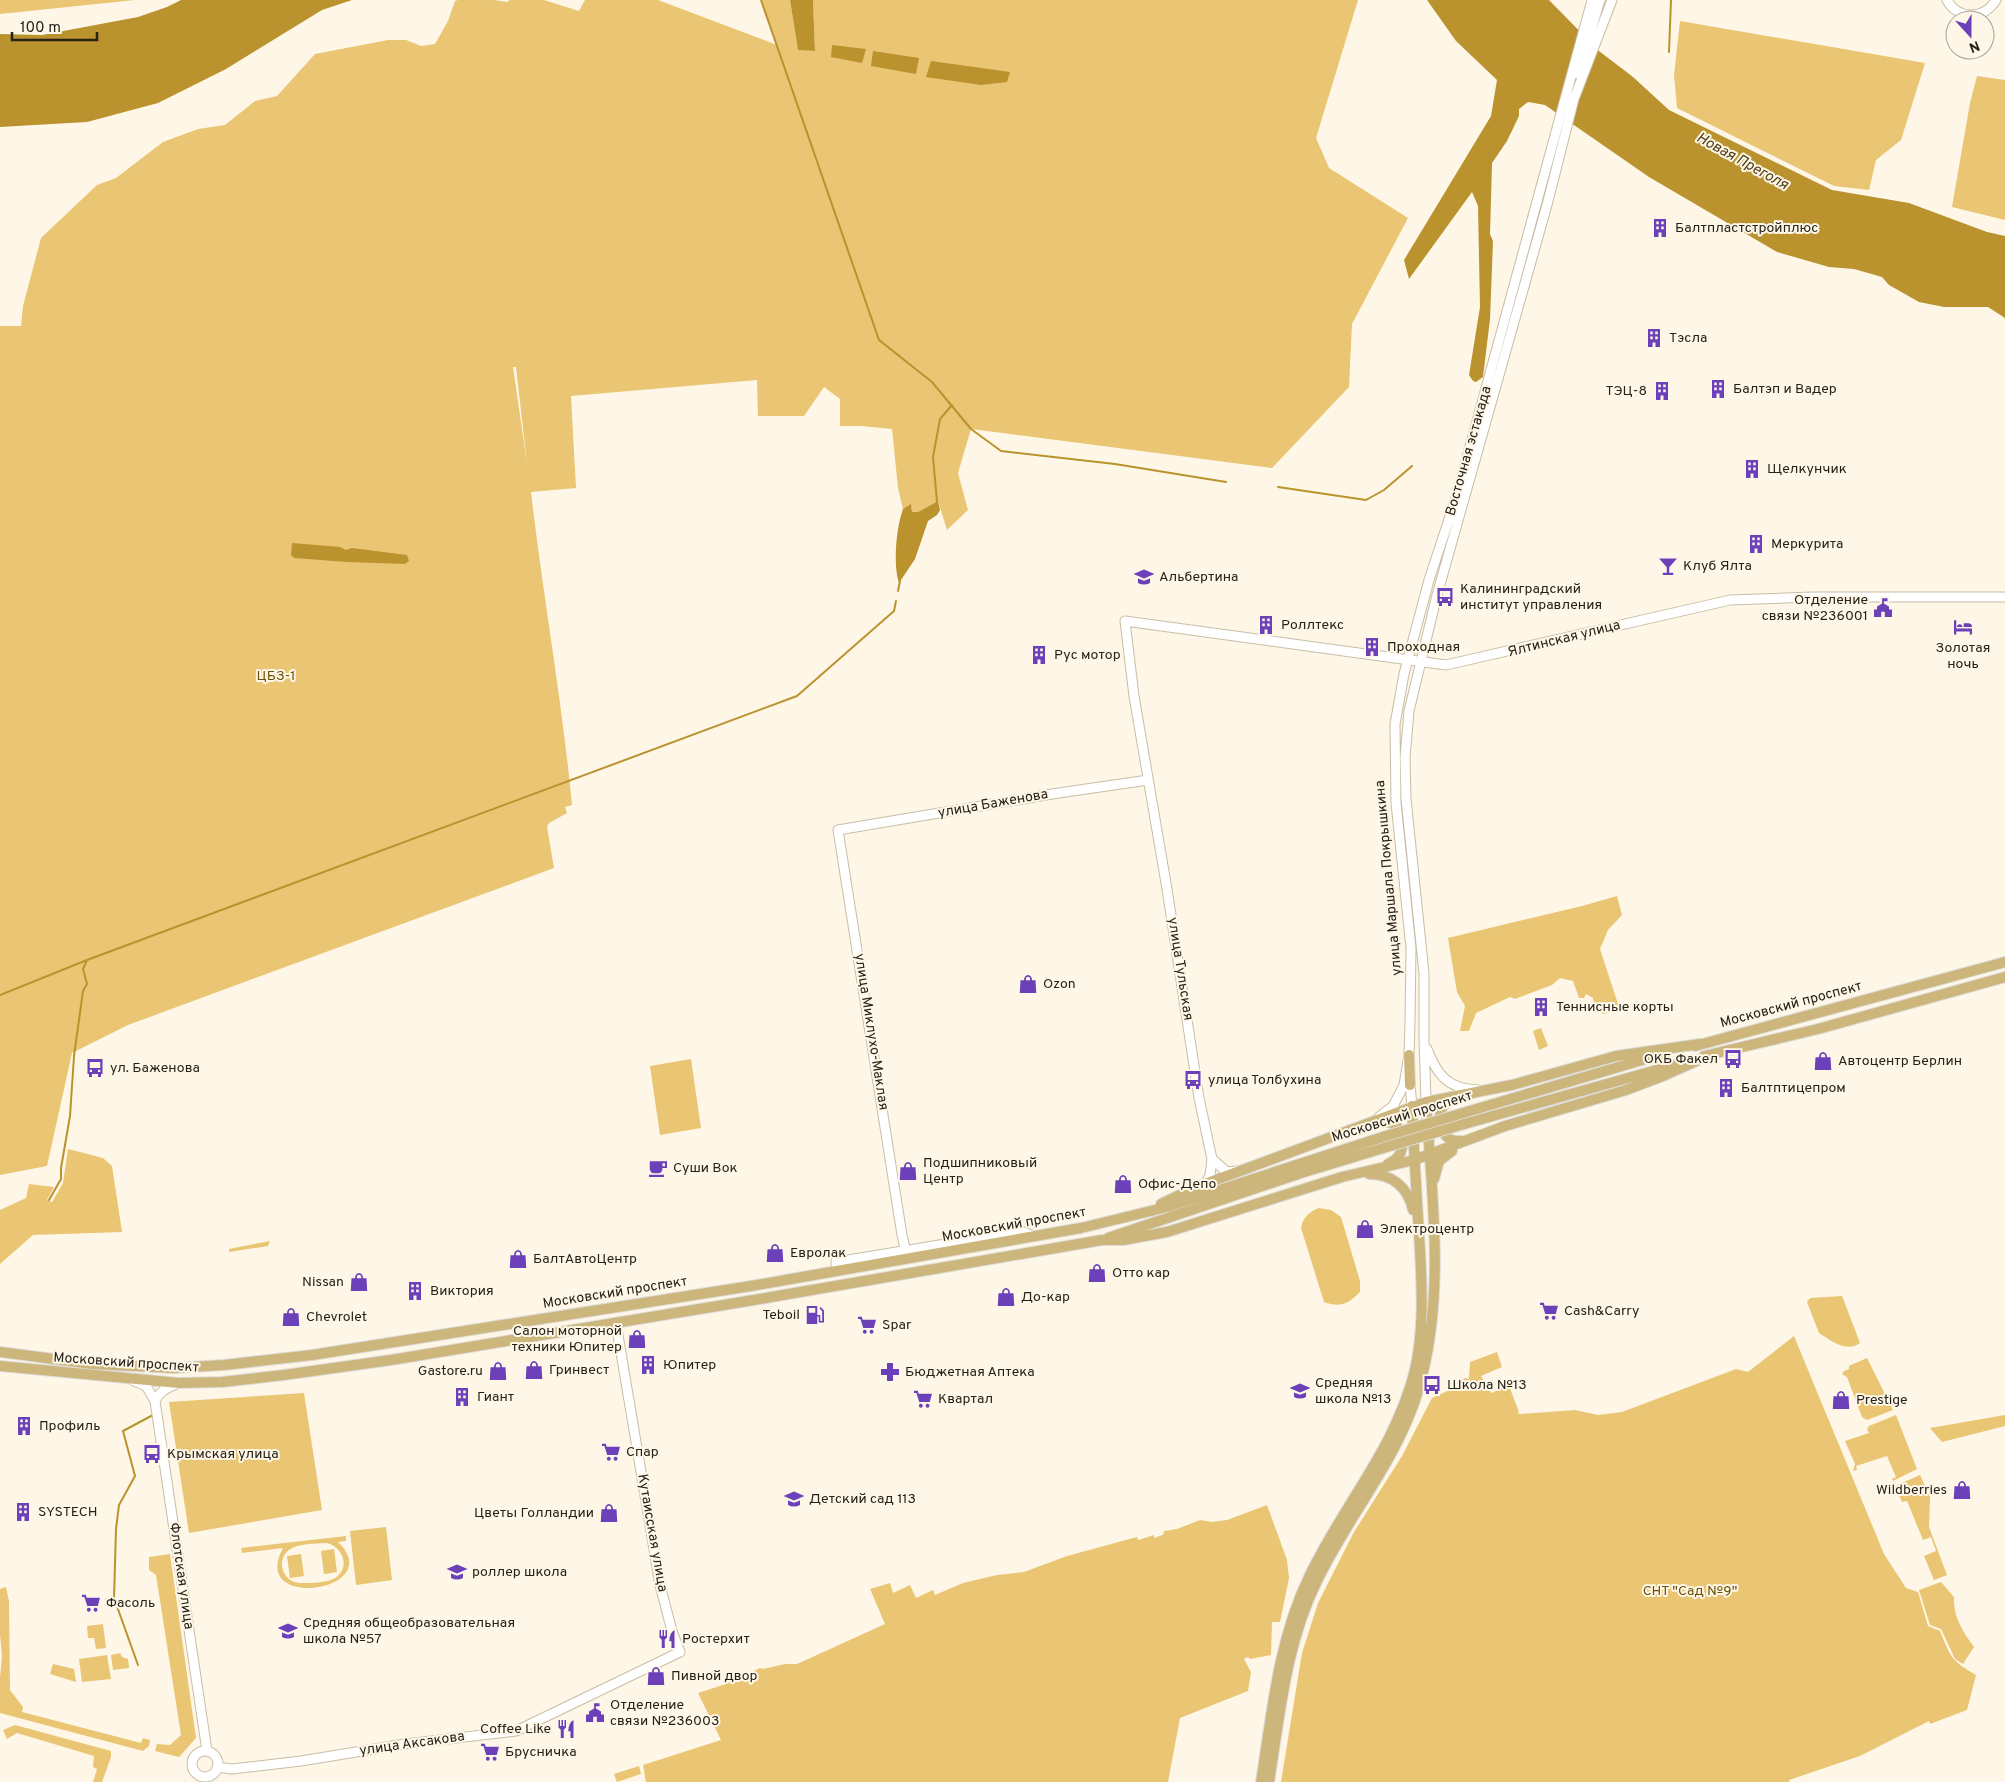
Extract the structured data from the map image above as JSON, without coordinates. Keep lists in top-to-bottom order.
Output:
{
  "streets": {
    "main road": ["улица Маршала Покрышкина", "Московский проспект"],
    "street": [
      "Восточная эстакада",
      "Ялтинская улица",
      "улица Баженова",
      "улица Тульская",
      "улица Миклухо-Маклая",
      "Кутаисская улица",
      "Флотская улица",
      "улица Аксакова"
    ]
  },
  "crossings": [
    ["Восточная эстакада", "Ялтинская улица"],
    ["Восточная эстакада", "улица Маршала Покрышкина"],
    ["Ялтинская улица", "улица Маршала Покрышкина"],
    ["Ялтинская улица", "улица Тульская"],
    ["улица Баженова", "улица Тульская"],
    ["улица Баженова", "улица Миклухо-Маклая"],
    ["Московский проспект", "улица Миклухо-Маклая"],
    ["Московский проспект", "Кутаисская улица"],
    ["Кутаисская улица", "улица Аксакова"],
    ["Флотская улица", "улица Аксакова"]
  ],
  "water": ["Новая Преголя"],
  "parks": ["ЦБЗ-1", "СНТ \"Сад №9\""],
  "places": {
    "building": [
      "Балтпластстройплюс",
      "Тэсла",
      "Балтэп и Вадер",
      "ТЭЦ-8",
      "Щелкунчик",
      "Меркурита",
      "Роллтекс",
      "Проходная",
      "Рус мотор",
      "Теннисные корты",
      "Балтптицепром",
      "Виктория",
      "Юпитер",
      "Гиант",
      "Профиль",
      "SYSTECH"
    ],
    "bar": ["Клуб Ялта"],
    "school or university": [
      "Альбертина",
      "Средняя школа №13",
      "Детский сад 113",
      "роллер школа",
      "Средняя общеобразовательная школа №57"
    ],
    "bus stop": [
      "Калининградский институт управления",
      "ОКБ Факел",
      "ул. Баженова",
      "улица Толбухина",
      "Школа №13",
      "Крымская улица"
    ],
    "public building": ["Отделение связи №236001", "Отделение связи №236003"],
    "hotel": ["Золотая ночь"],
    "shop": [
      "Ozon",
      "Автоцентр Берлин",
      "Подшипниковый Центр",
      "Офис-Депо",
      "Электроцентр",
      "Евролак",
      "БалтАвтоЦентр",
      "Отто кар",
      "Nissan",
      "До-кар",
      "Chevrolet",
      "Салон моторной техники Юпитер",
      "Гринвест",
      "Gastore.ru",
      "Prestige",
      "Wildberries",
      "Цветы Голландии",
      "Пивной двор"
    ],
    "cafe": ["Суши Вок"],
    "supermarket": [
      "Cash&Carry",
      "Spar",
      "Квартал",
      "Спар",
      "Фасоль",
      "Брусничка"
    ],
    "fuel station": ["Teboil"],
    "pharmacy": ["Бюджетная Аптека"],
    "restaurant": ["Ростерхит", "Coffee Like"]
  },
  "scale_bar": "100 m",
  "north": "bottom"
}
